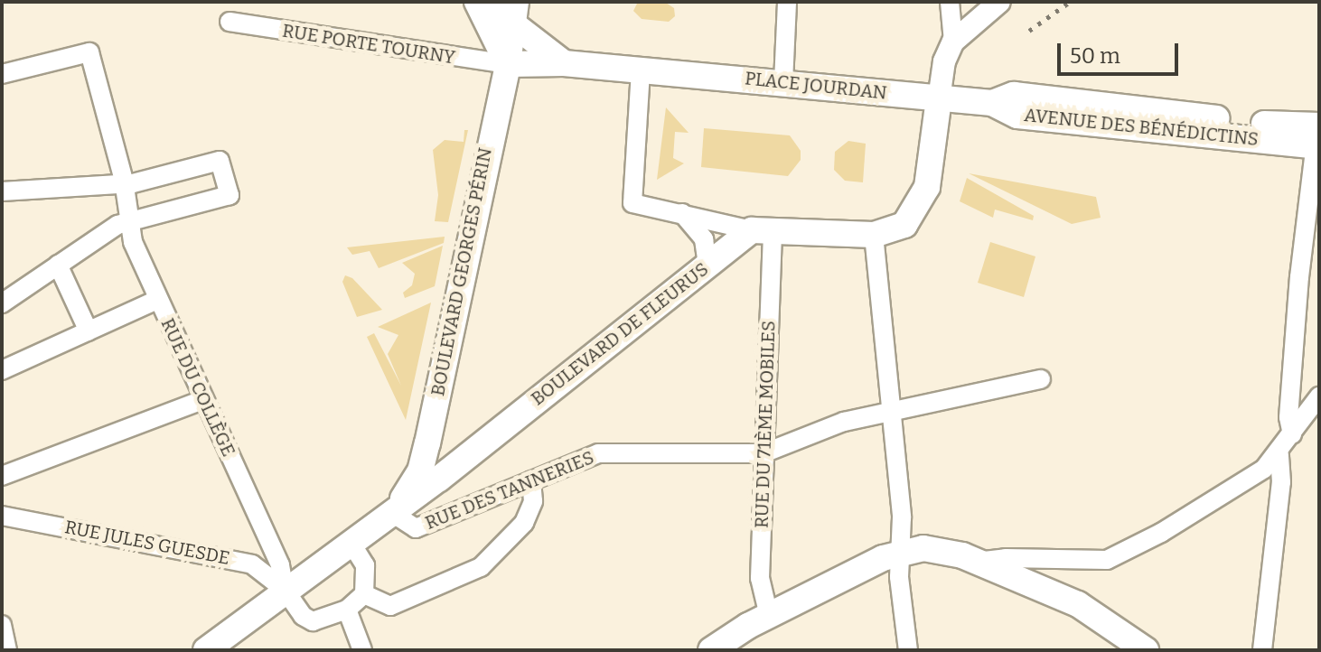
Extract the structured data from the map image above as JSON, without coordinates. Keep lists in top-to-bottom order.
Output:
{
  "streets": {
    "main road": [
      "PLACE JOURDAN",
      "AVENUE DES BÉNÉDICTINS",
      "BOULEVARD GEORGES PÉRIN",
      "BOULEVARD DE FLEURUS"
    ],
    "street": [
      "RUE PORTE TOURNY",
      "RUE DU COLLÈGE",
      "RUE DU 71ÈME MOBILES",
      "RUE DES TANNERIES",
      "RUE JULES GUESDE"
    ]
  },
  "crossings": [
    ["RUE PORTE TOURNY", "PLACE JOURDAN"],
    ["RUE PORTE TOURNY", "BOULEVARD GEORGES PÉRIN"],
    ["PLACE JOURDAN", "AVENUE DES BÉNÉDICTINS"],
    ["PLACE JOURDAN", "BOULEVARD GEORGES PÉRIN"],
    ["BOULEVARD GEORGES PÉRIN", "BOULEVARD DE FLEURUS"],
    ["BOULEVARD GEORGES PÉRIN", "RUE DES TANNERIES"],
    ["BOULEVARD DE FLEURUS", "RUE DU 71ÈME MOBILES"],
    ["BOULEVARD DE FLEURUS", "RUE DES TANNERIES"],
    ["RUE DU COLLÈGE", "RUE JULES GUESDE"],
    ["RUE DU 71ÈME MOBILES", "RUE DES TANNERIES"]
  ],
  "scale_bar": "50 m"
}
